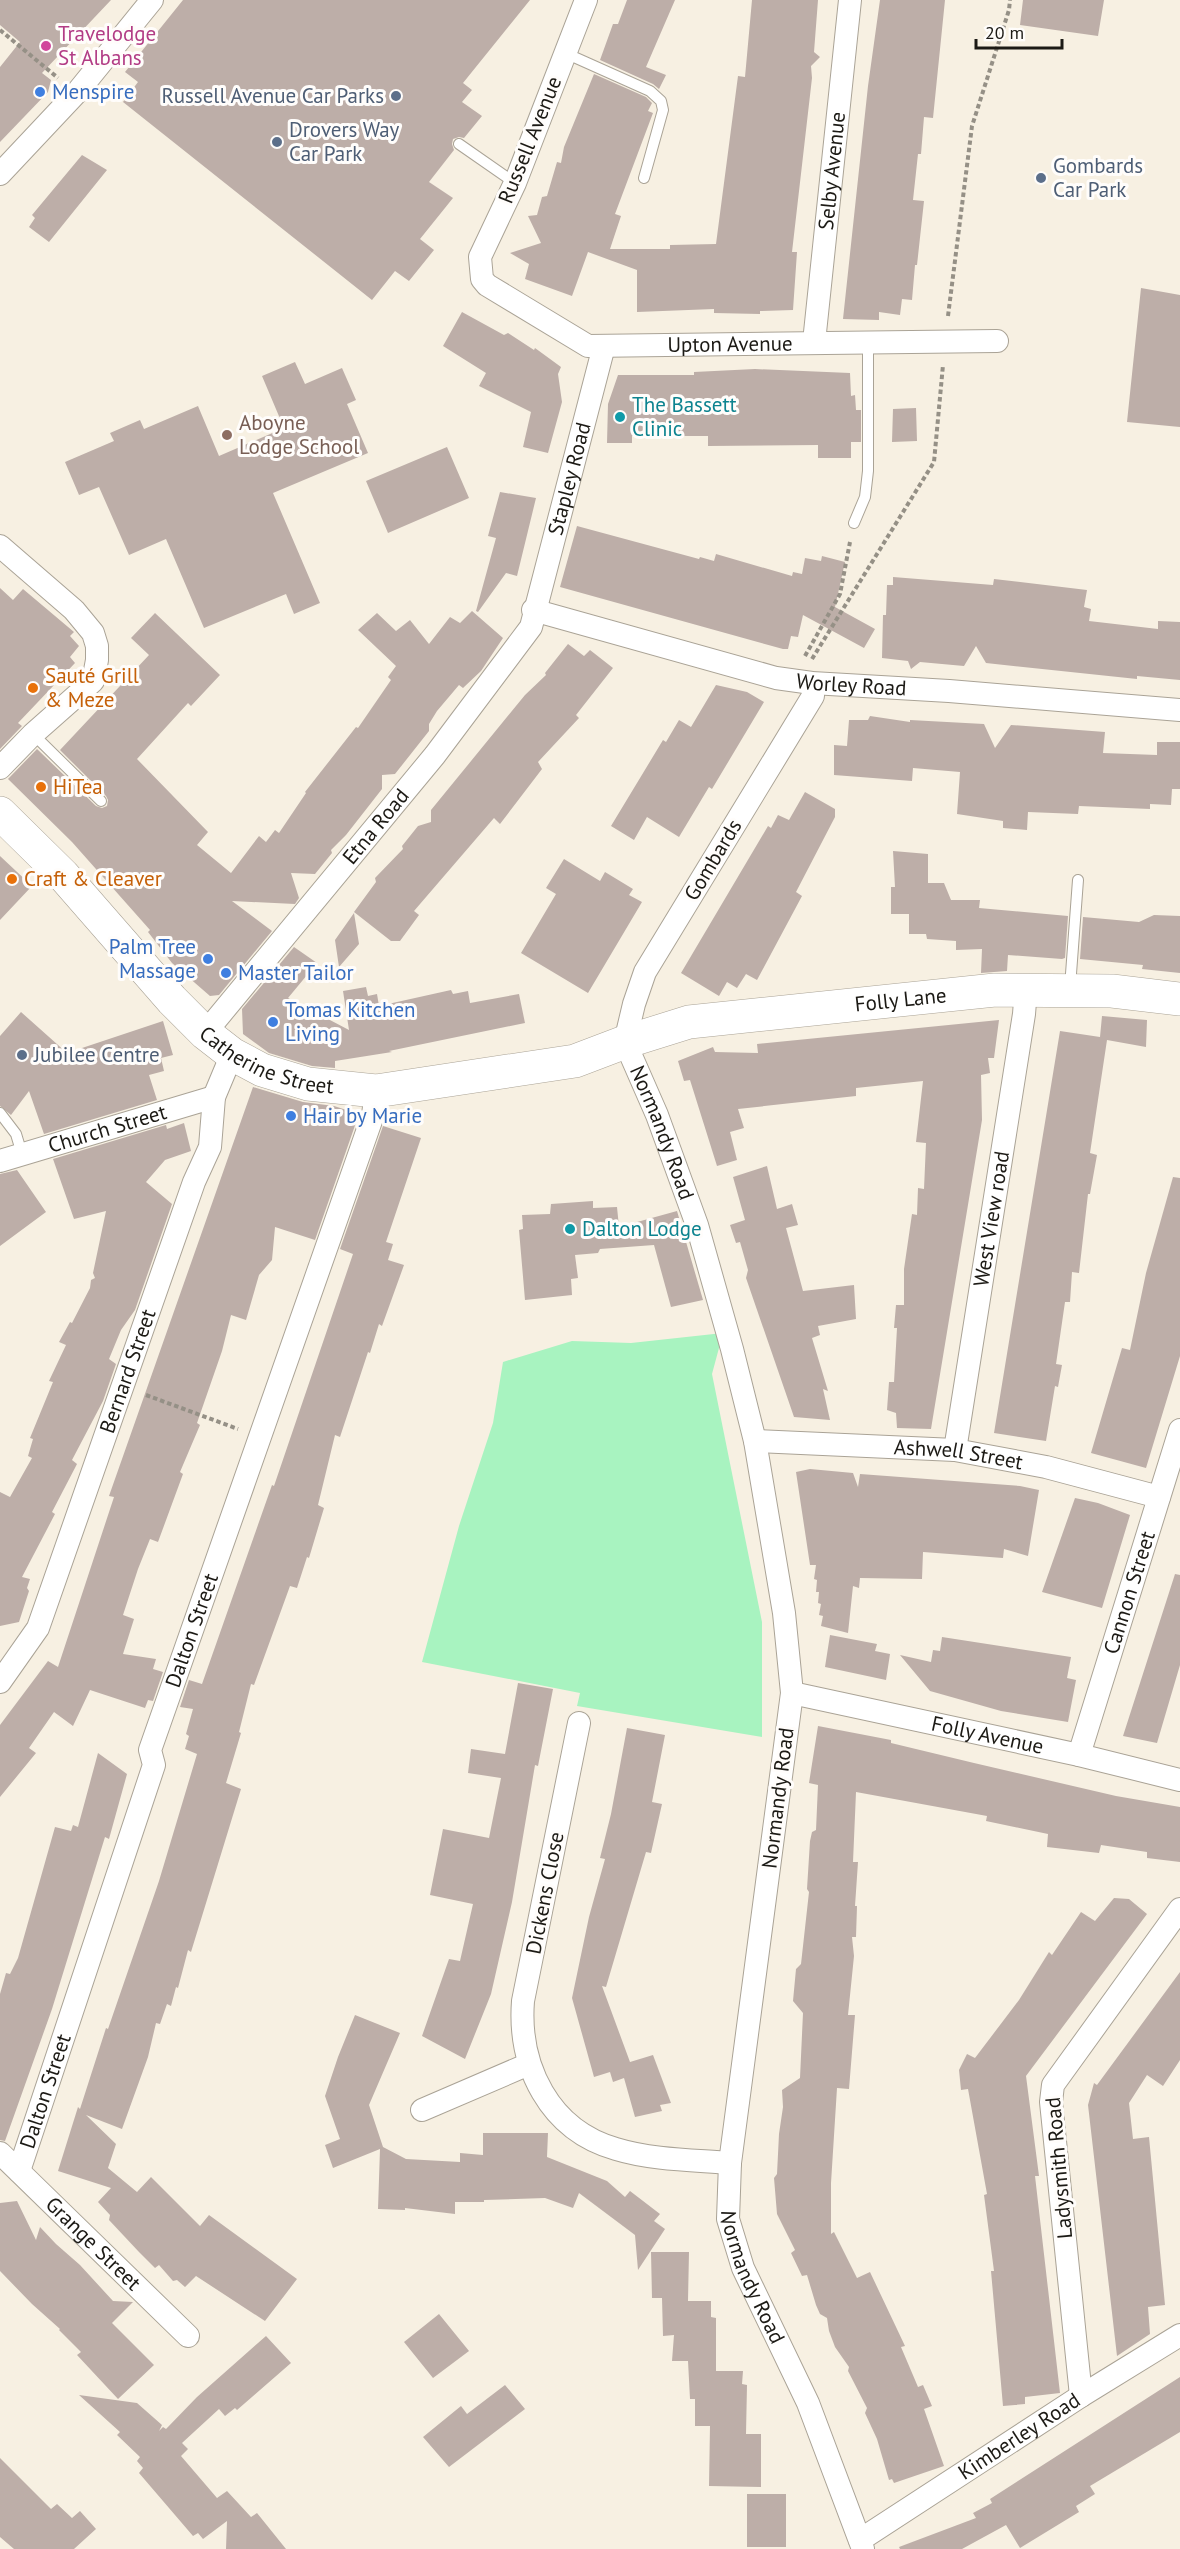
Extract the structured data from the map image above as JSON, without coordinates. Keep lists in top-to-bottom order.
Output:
{
  "streets": {
    "main road": ["Folly Lane", "Catherine Street"],
    "street": [
      "Russell Avenue",
      "Selby Avenue",
      "Upton Avenue",
      "Stapley Road",
      "Worley Road",
      "Etna Road",
      "Gombards",
      "Church Street",
      "Normandy Road",
      "West View road",
      "Bernard Street",
      "Ashwell Street",
      "Cannon Street",
      "Dalton Street",
      "Folly Avenue",
      "Dickens Close",
      "Ladysmith Road",
      "Grange Street",
      "Kimberley Road"
    ]
  },
  "crossings": [
    ["Russell Avenue", "Upton Avenue"],
    ["Selby Avenue", "Upton Avenue"],
    ["Upton Avenue", "Stapley Road"],
    ["Stapley Road", "Worley Road"],
    ["Stapley Road", "Etna Road"],
    ["Worley Road", "Etna Road"],
    ["Worley Road", "Gombards"],
    ["Etna Road", "Catherine Street"],
    ["Gombards", "Folly Lane"],
    ["Gombards", "Catherine Street"],
    ["Gombards", "Normandy Road"],
    ["Folly Lane", "Catherine Street"],
    ["Folly Lane", "Normandy Road"],
    ["Folly Lane", "West View road"],
    ["Catherine Street", "Normandy Road"],
    ["Catherine Street", "Bernard Street"],
    ["Catherine Street", "Dalton Street"],
    ["Church Street", "Bernard Street"],
    ["Normandy Road", "Ashwell Street"],
    ["Normandy Road", "Folly Avenue"],
    ["Normandy Road", "Dickens Close"],
    ["Normandy Road", "Kimberley Road"],
    ["West View road", "Ashwell Street"],
    ["Ashwell Street", "Cannon Street"],
    ["Cannon Street", "Folly Avenue"],
    ["Dalton Street", "Grange Street"],
    ["Ladysmith Road", "Kimberley Road"]
  ],
  "places": [
    "Travelodge St Albans",
    "Menspire",
    "Russell Avenue Car Parks",
    "Drovers Way Car Park",
    "Gombards Car Park",
    "The Bassett Clinic",
    "Aboyne Lodge School",
    "Sauté Grill & Meze",
    "HiTea",
    "Craft & Cleaver",
    "Palm Tree Massage",
    "Master Tailor",
    "Tomas Kitchen Living",
    "Jubilee Centre",
    "Hair by Marie",
    "Dalton Lodge"
  ],
  "scale_bar": "20 m"
}
